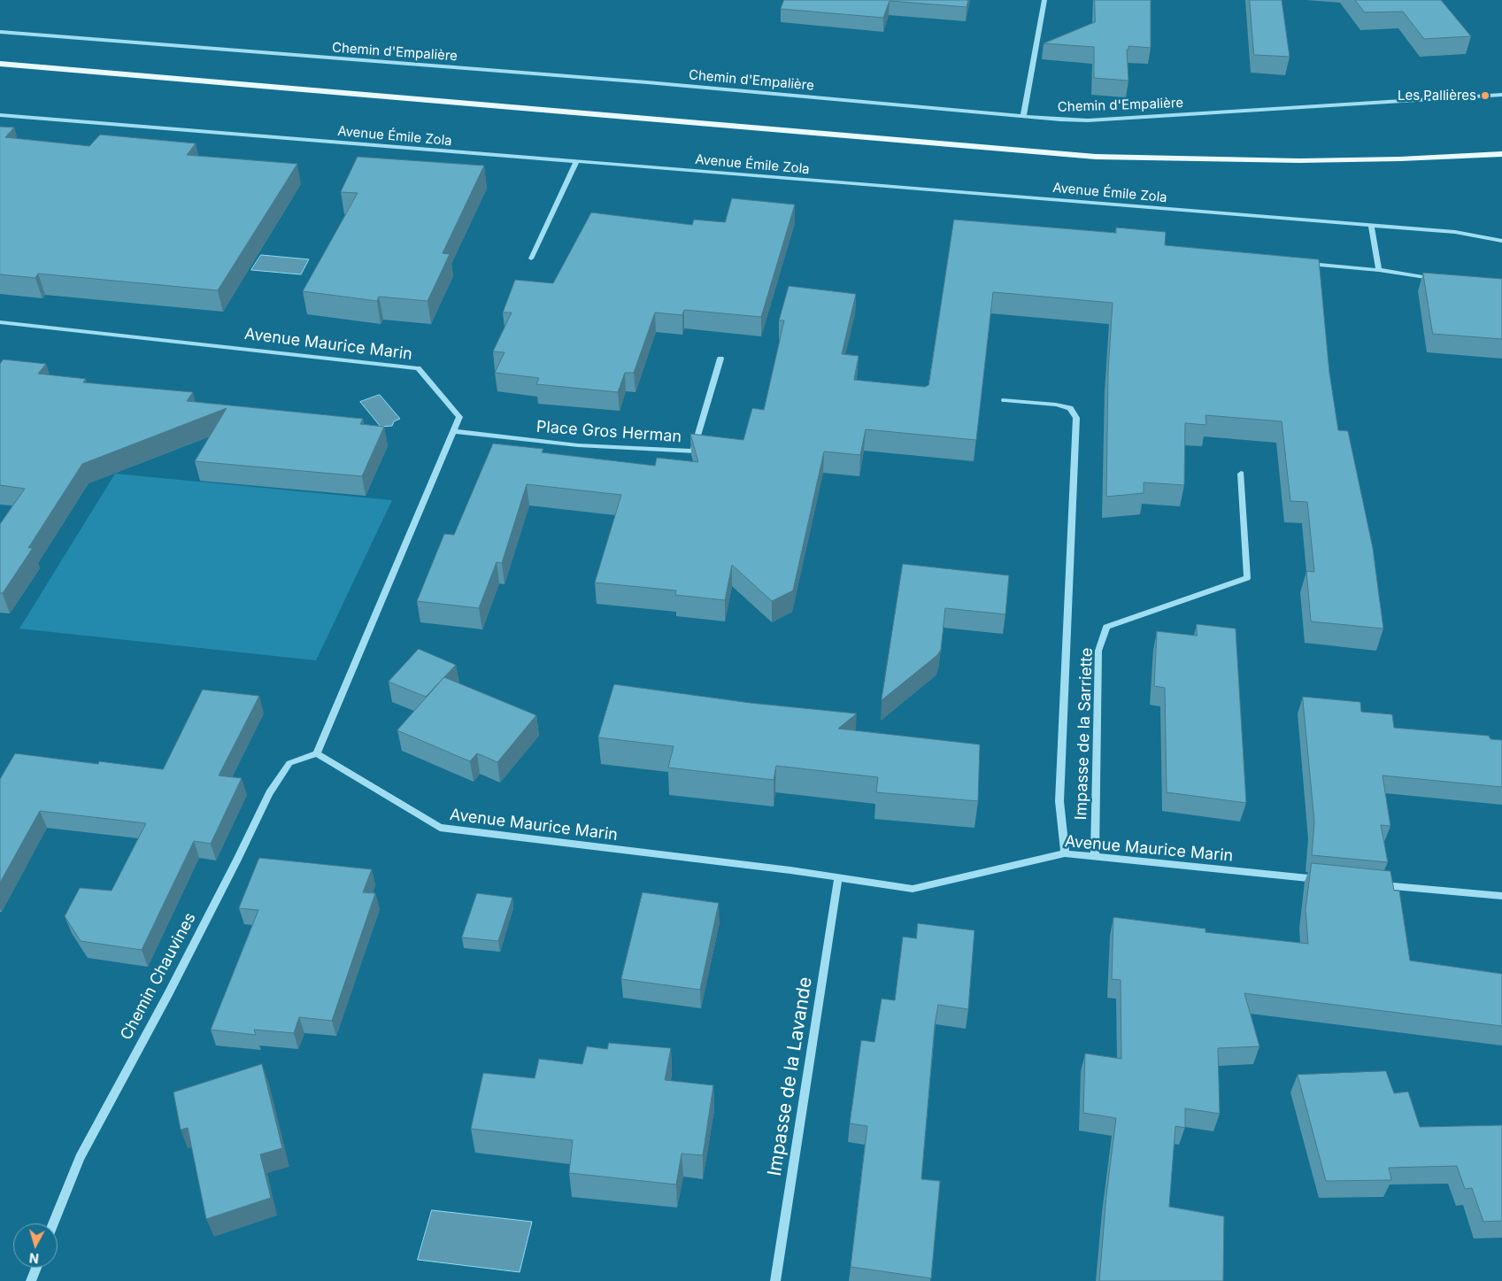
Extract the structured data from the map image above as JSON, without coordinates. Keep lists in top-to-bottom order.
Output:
{
  "streets": {
    "street": [
      "Chemin d'Empalière",
      "Avenue Émile Zola",
      "Avenue Maurice Marin",
      "Place Gros Herman",
      "Impasse de la Sarriette",
      "Chemin Chauvines",
      "Impasse de la Lavande"
    ]
  },
  "crossings": [
    ["Avenue Maurice Marin", "Place Gros Herman"],
    ["Avenue Maurice Marin", "Impasse de la Sarriette"],
    ["Avenue Maurice Marin", "Chemin Chauvines"],
    ["Avenue Maurice Marin", "Impasse de la Lavande"]
  ],
  "places": ["Les Pallières"],
  "north": "bottom"
}
